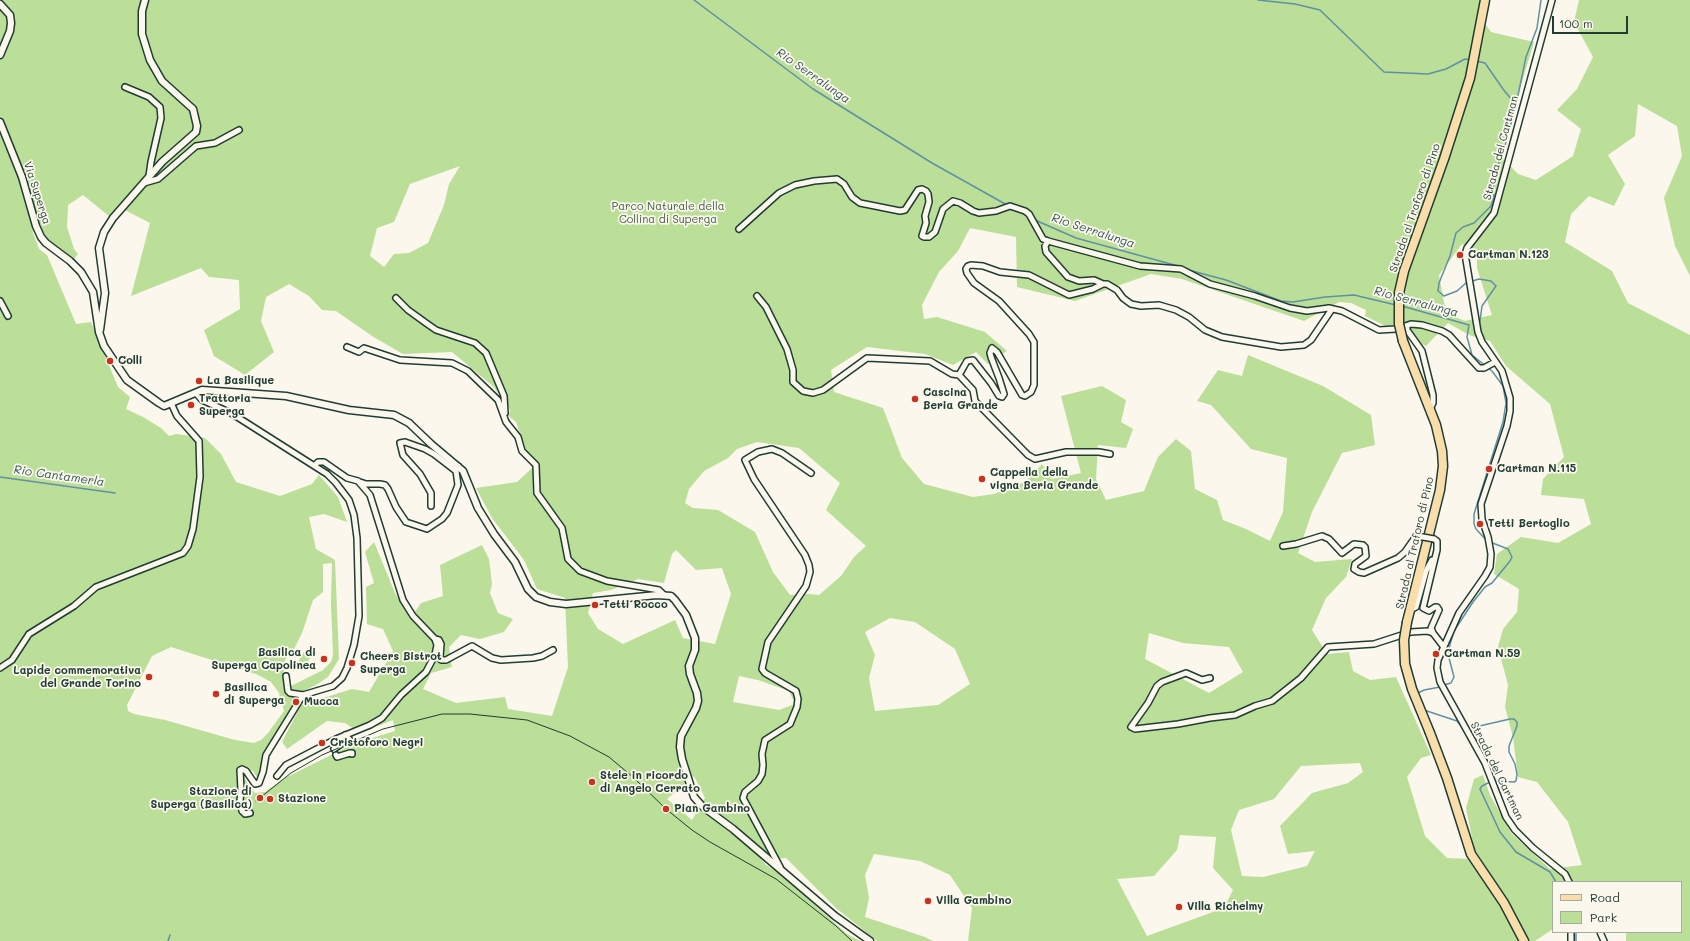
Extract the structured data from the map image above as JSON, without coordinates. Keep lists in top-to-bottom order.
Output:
{
  "streets": {
    "main road": ["Strada al Traforo di Pino"],
    "street": ["Strada del Cartman", "Via Superga"]
  },
  "water": ["Rio Serralunga", "Rio Cantamerla"],
  "parks": ["Parco Naturale della Collina di Superga"],
  "places": [
    "Cartman N.123",
    "Colli",
    "La Basilique",
    "Cascina Beria Grande",
    "Trattoria Superga",
    "Cartman N.115",
    "Cappella della vigna Beria Grande",
    "Tetti Bertoglio",
    "Tetti Rocco",
    "Cartman N.59",
    "Basilica di Superga Capolinea",
    "Cheers Bistrot Superga",
    "Lapide commemorativa del Grande Torino",
    "Basilica di Superga",
    "Mucca",
    "Cristoforo Negri",
    "Stele in ricordo di Angelo Cerrato",
    "Stazione di Superga (Basilica)",
    "Stazione",
    "Pian Gambino",
    "Villa Gambino",
    "Villa Richelmy"
  ],
  "legend": ["Road", "Park"],
  "scale_bar": "100 m"
}
